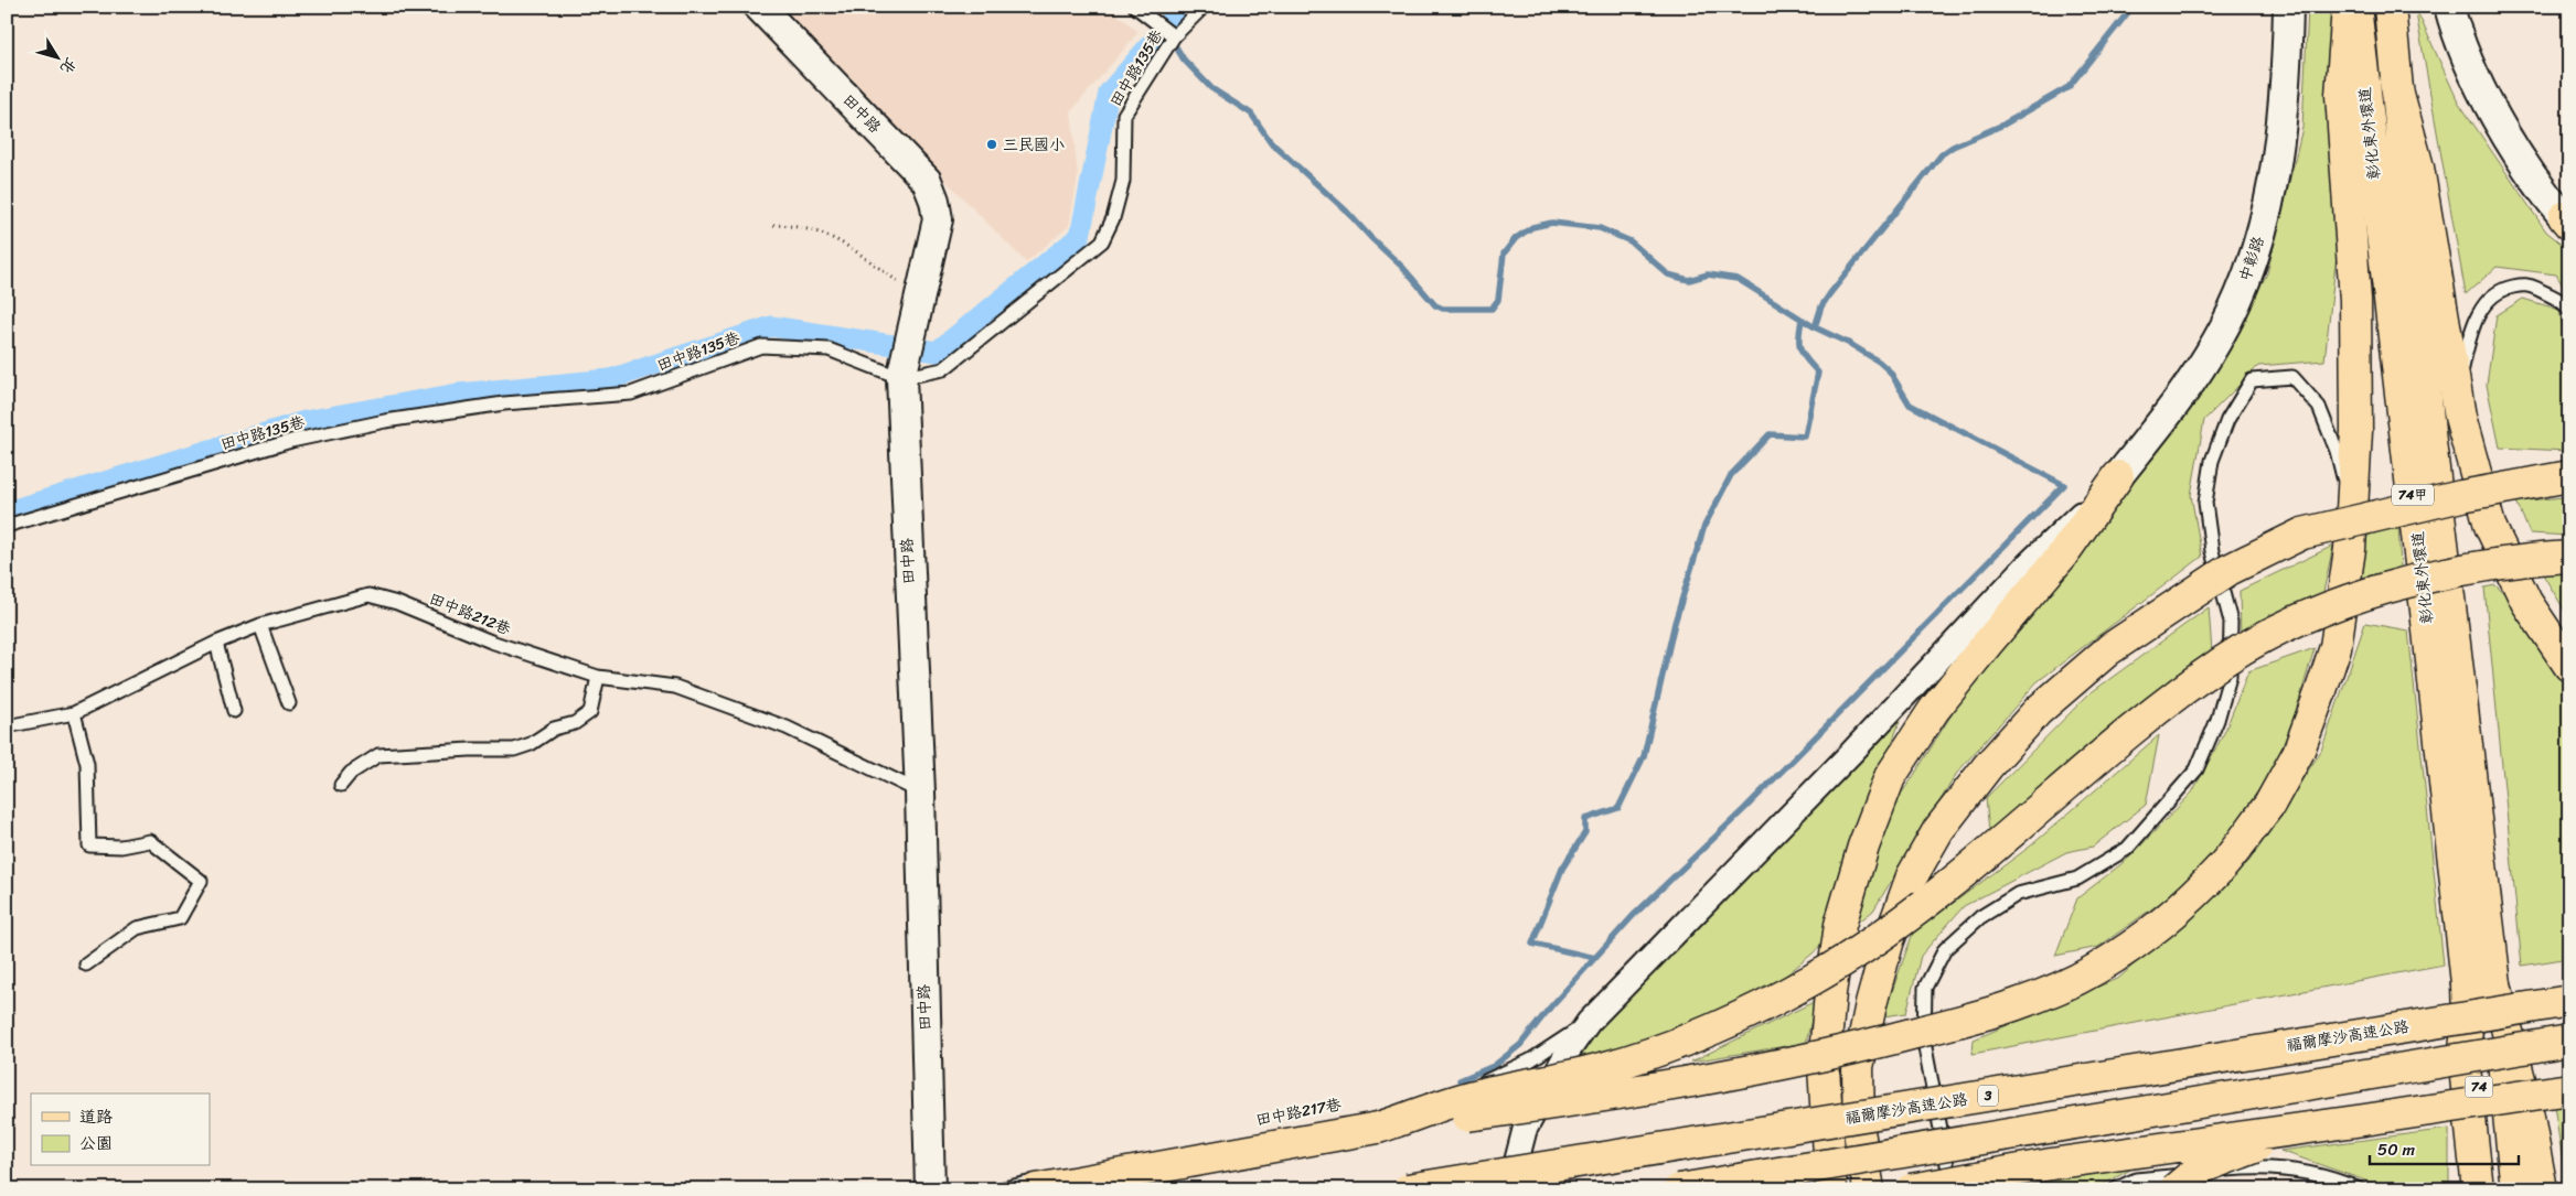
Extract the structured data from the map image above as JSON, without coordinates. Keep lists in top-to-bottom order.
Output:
{
  "streets": {
    "main road": [
      "彰化東外環道",
      "74甲",
      "福爾摩沙高速公路",
      "74",
      "3"
    ],
    "street": ["田中路", "中彰路"],
    "lane": ["田中路135巷", "田中路212巷", "田中路217巷"]
  },
  "crossings": [
    ["田中路135巷", "田中路"],
    ["田中路", "田中路212巷"],
    ["彰化東外環道", "74"]
  ],
  "places": ["三民國小"],
  "legend": ["道路", "公園"],
  "scale_bar": "50 m",
  "north": "bottom right"
}
